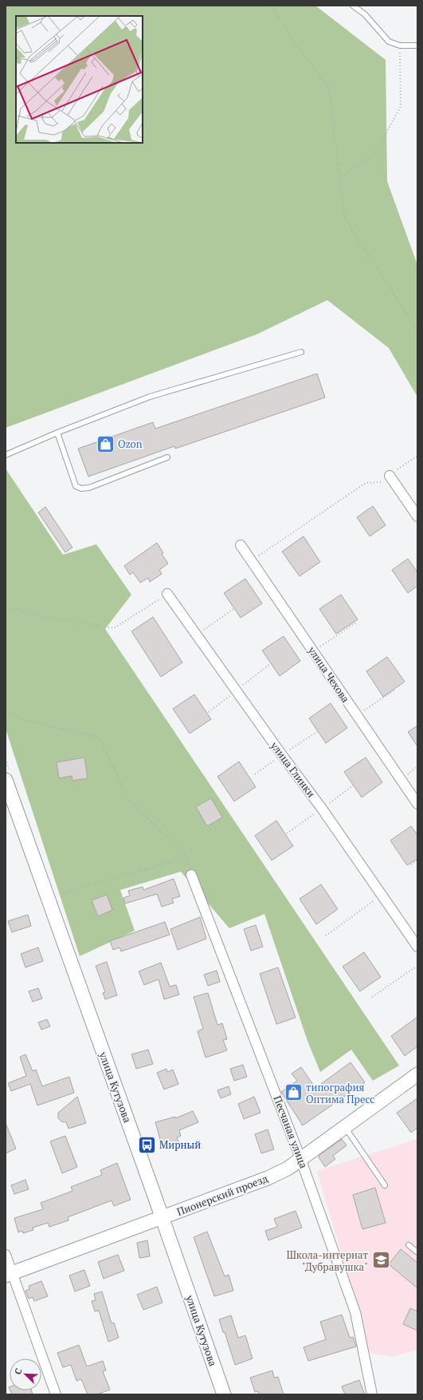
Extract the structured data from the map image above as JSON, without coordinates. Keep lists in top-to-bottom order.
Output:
{
  "streets": {
    "main road": ["улица Кутузова", "Пионерский проезд"],
    "street": ["улица Чехова", "улица Глинки", "Песчаная улица"]
  },
  "crossings": [
    ["улица Кутузова", "Пионерский проезд"],
    ["Песчаная улица", "Пионерский проезд"]
  ],
  "places": {
    "shop": ["Ozon", "типография Оптима Пресс"],
    "bus stop": ["Мирный"],
    "school or university": ["Школа-интернат \"Дубравушка\""]
  },
  "north": "top left"
}
